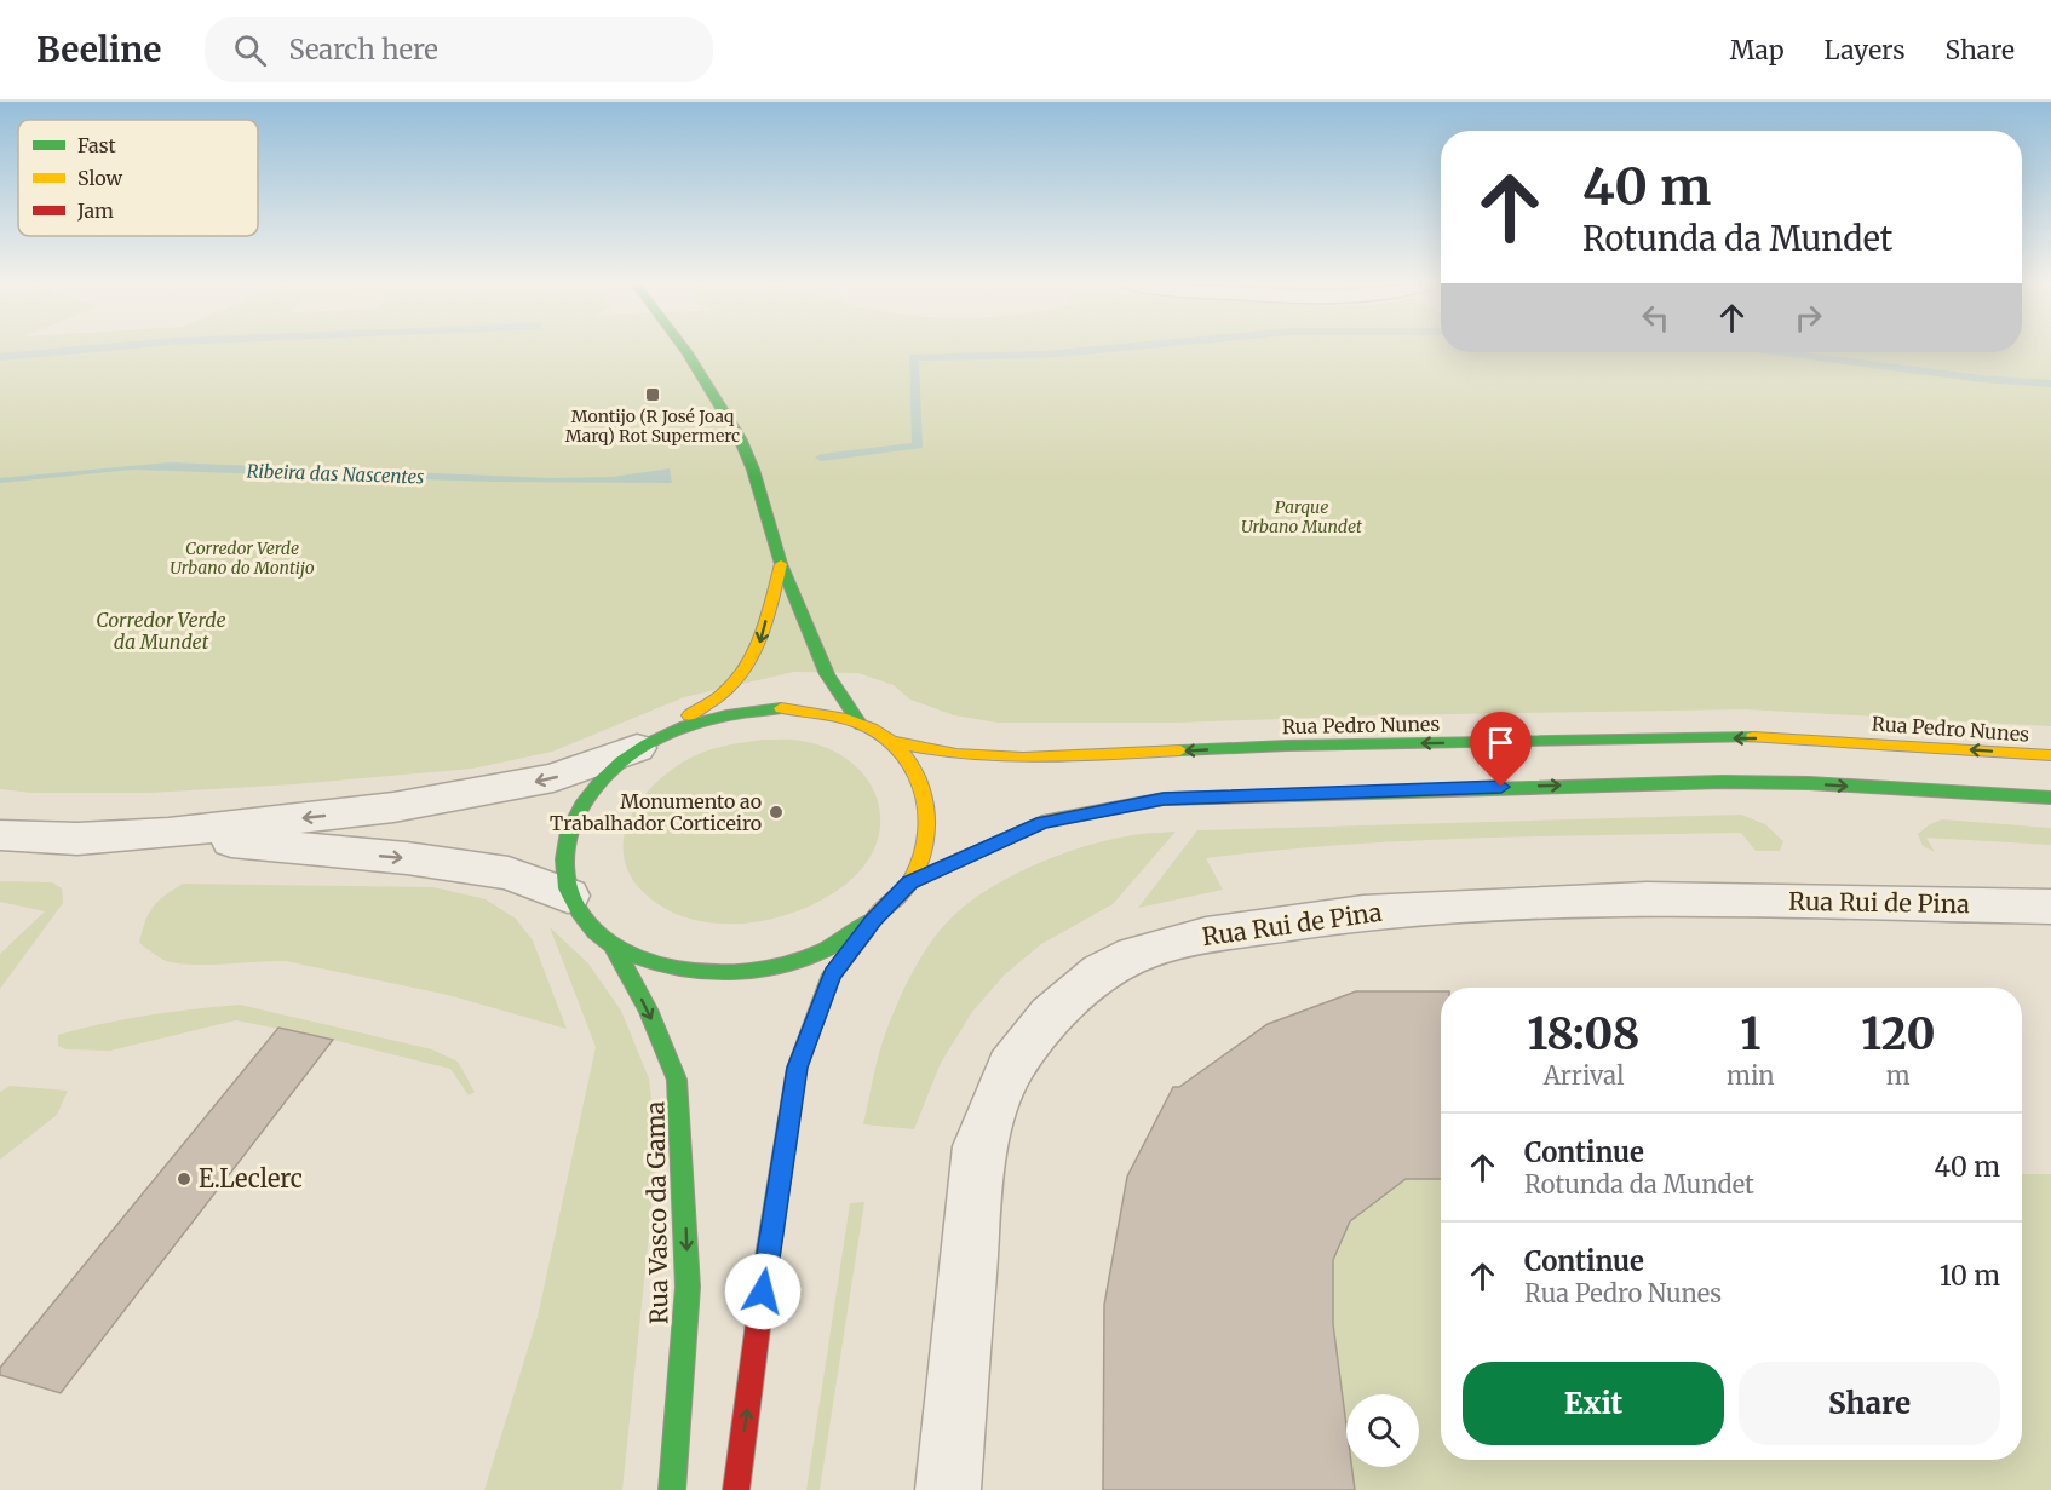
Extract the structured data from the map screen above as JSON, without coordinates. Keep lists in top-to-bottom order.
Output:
{
  "streets": {
    "main road": ["Rua Pedro Nunes", "Rua Vasco da Gama"],
    "street": ["Rua Rui de Pina"]
  },
  "water": ["Ribeira das Nascentes"],
  "parks": ["Parque Urbano Mundet", "Corredor Verde Urbano do Montijo", "Corredor Verde da Mundet"],
  "places": {
    "transit": ["Montijo (R José Joaq Marq) Rot Supermerc"],
    "other": ["Monumento ao Trabalhador Corticeiro", "E.Leclerc"]
  },
  "legend": ["Fast", "Slow", "Jam"],
  "page": {
    "header": "Beeline",
    "search": "Search here",
    "nav": ["Map", "Layers", "Share"],
    "turn": ["40 m", "Rotunda da Mundet"],
    "eta": [
      "18:08",
      "Arrival",
      "1",
      "min",
      "120",
      "m"
    ],
    "list": [
      {
        "name": "Continue",
        "note": "Rotunda da Mundet",
        "value": "40 m"
      },
      {
        "name": "Continue",
        "note": "Rua Pedro Nunes",
        "value": "10 m"
      }
    ],
    "buttons": ["Exit", "Share"]
  }
}
